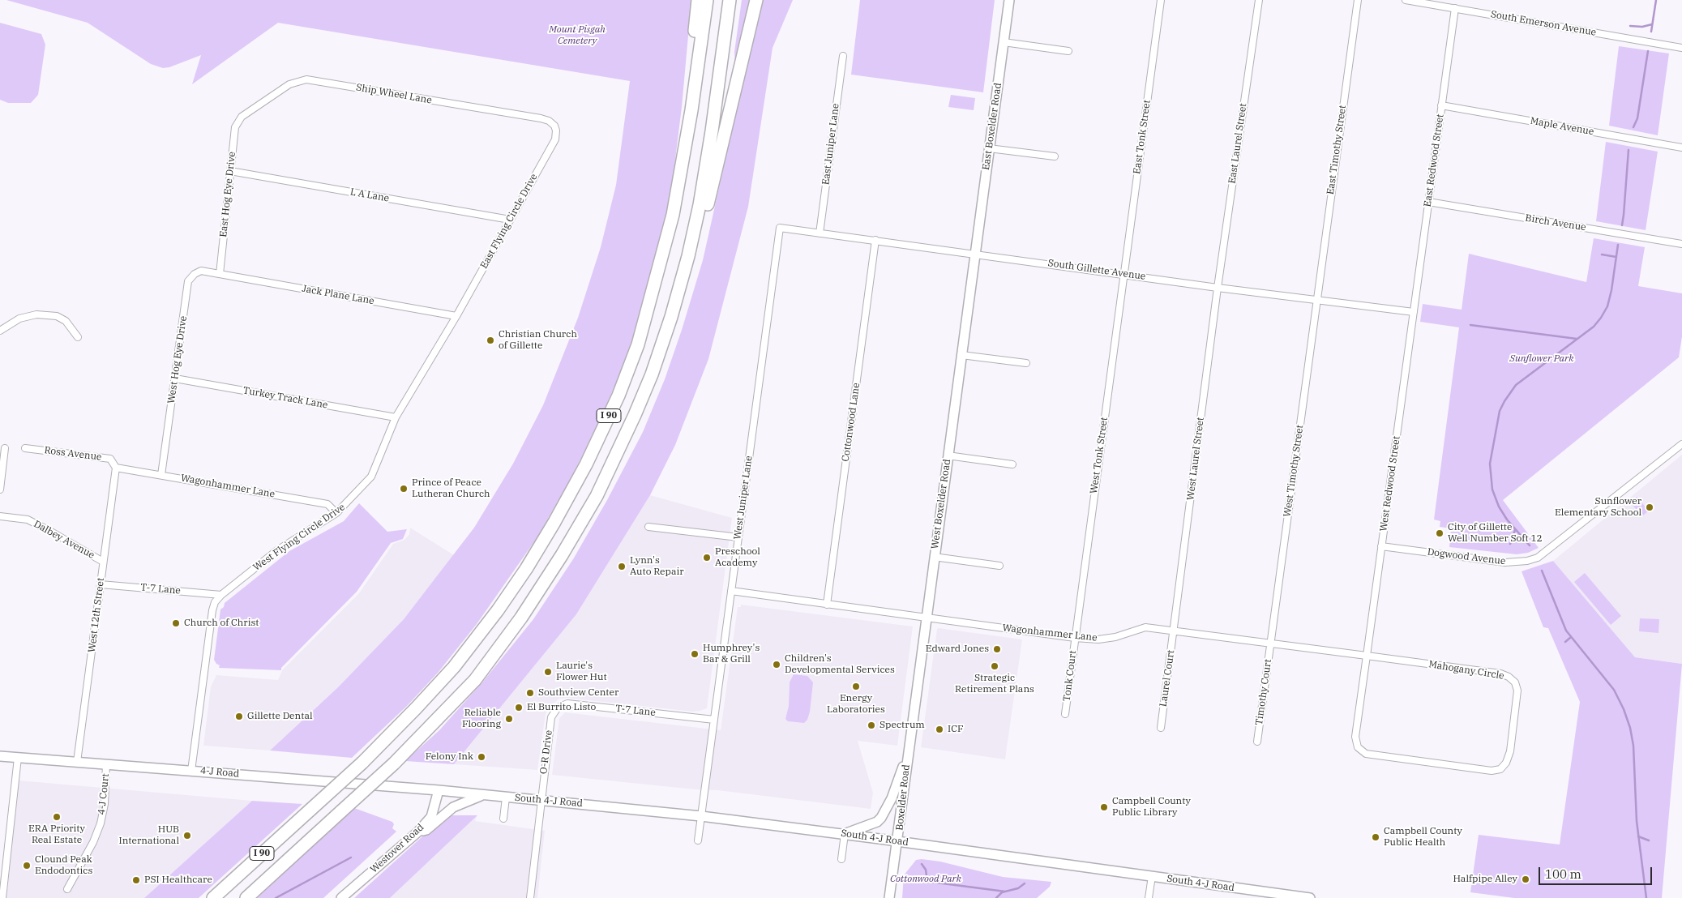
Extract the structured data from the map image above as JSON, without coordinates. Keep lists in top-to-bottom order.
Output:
{
  "streets": {
    "highway": ["I 90"],
    "main road": [
      "East Boxelder Road",
      "West Boxelder Road",
      "4-J Road",
      "Boxelder Road",
      "South 4-J Road",
      "Westover Road"
    ],
    "street": [
      "South Emerson Avenue",
      "Ship Wheel Lane",
      "Maple Avenue",
      "East Tonk Street",
      "East Laurel Street",
      "East Juniper Lane",
      "East Timothy Street",
      "East Redwood Street",
      "East Hog Eye Drive",
      "L A Lane",
      "East Flying Circle Drive",
      "Birch Avenue",
      "South Gillette Avenue",
      "Jack Plane Lane",
      "West Hog Eye Drive",
      "Turkey Track Lane",
      "Cottonwood Lane",
      "Ross Avenue",
      "West Tonk Street",
      "West Laurel Street",
      "West Timothy Street",
      "West Redwood Street",
      "Wagonhammer Lane",
      "West Juniper Lane",
      "West Flying Circle Drive",
      "Dalbey Avenue",
      "Dogwood Avenue",
      "T-7 Lane",
      "West 12th Street",
      "Mahogany Circle",
      "Tonk Court",
      "Laurel Court",
      "Timothy Court",
      "O-R Drive",
      "4-J Court"
    ]
  },
  "crossings": [
    ["South Emerson Avenue", "East Redwood Street"],
    ["Ship Wheel Lane", "East Hog Eye Drive"],
    ["Ship Wheel Lane", "East Flying Circle Drive"],
    ["East Boxelder Road", "South Gillette Avenue"],
    ["East Boxelder Road", "West Boxelder Road"],
    ["Maple Avenue", "East Redwood Street"],
    ["East Tonk Street", "South Gillette Avenue"],
    ["East Tonk Street", "West Tonk Street"],
    ["East Laurel Street", "South Gillette Avenue"],
    ["East Laurel Street", "West Laurel Street"],
    ["East Juniper Lane", "South Gillette Avenue"],
    ["East Timothy Street", "South Gillette Avenue"],
    ["East Timothy Street", "West Timothy Street"],
    ["East Redwood Street", "Birch Avenue"],
    ["East Redwood Street", "South Gillette Avenue"],
    ["East Redwood Street", "West Redwood Street"],
    ["East Hog Eye Drive", "L A Lane"],
    ["East Hog Eye Drive", "Jack Plane Lane"],
    ["East Hog Eye Drive", "West Hog Eye Drive"],
    ["L A Lane", "East Flying Circle Drive"],
    ["East Flying Circle Drive", "Jack Plane Lane"],
    ["East Flying Circle Drive", "West Flying Circle Drive"],
    ["South Gillette Avenue", "Cottonwood Lane"],
    ["South Gillette Avenue", "West Tonk Street"],
    ["South Gillette Avenue", "West Laurel Street"],
    ["South Gillette Avenue", "West Timothy Street"],
    ["South Gillette Avenue", "West Redwood Street"],
    ["South Gillette Avenue", "West Juniper Lane"],
    ["South Gillette Avenue", "West Boxelder Road"],
    ["Jack Plane Lane", "West Hog Eye Drive"],
    ["Jack Plane Lane", "West Flying Circle Drive"],
    ["West Hog Eye Drive", "Turkey Track Lane"],
    ["West Hog Eye Drive", "Wagonhammer Lane"],
    ["Turkey Track Lane", "West Flying Circle Drive"],
    ["Cottonwood Lane", "Wagonhammer Lane"],
    ["Ross Avenue", "Wagonhammer Lane"],
    ["Ross Avenue", "West 12th Street"],
    ["West Tonk Street", "Wagonhammer Lane"],
    ["West Tonk Street", "Tonk Court"],
    ["West Laurel Street", "Wagonhammer Lane"],
    ["West Laurel Street", "Laurel Court"],
    ["West Timothy Street", "Wagonhammer Lane"],
    ["West Timothy Street", "Timothy Court"],
    ["West Redwood Street", "Wagonhammer Lane"],
    ["West Redwood Street", "Dogwood Avenue"],
    ["West Redwood Street", "Mahogany Circle"],
    ["Wagonhammer Lane", "West Juniper Lane"],
    ["Wagonhammer Lane", "West Boxelder Road"],
    ["Wagonhammer Lane", "West Flying Circle Drive"],
    ["Wagonhammer Lane", "West 12th Street"],
    ["Wagonhammer Lane", "Mahogany Circle"],
    ["Wagonhammer Lane", "Tonk Court"],
    ["Wagonhammer Lane", "Laurel Court"],
    ["Wagonhammer Lane", "Timothy Court"],
    ["West Juniper Lane", "T-7 Lane"],
    ["West Juniper Lane", "South 4-J Road"],
    ["West Boxelder Road", "Boxelder Road"],
    ["West Flying Circle Drive", "T-7 Lane"],
    ["West Flying Circle Drive", "4-J Road"],
    ["Dalbey Avenue", "West 12th Street"],
    ["T-7 Lane", "West 12th Street"],
    ["T-7 Lane", "O-R Drive"],
    ["West 12th Street", "4-J Road"],
    ["O-R Drive", "South 4-J Road"],
    ["4-J Road", "4-J Court"],
    ["4-J Road", "South 4-J Road"],
    ["4-J Road", "Westover Road"],
    ["Boxelder Road", "South 4-J Road"],
    ["South 4-J Road", "Westover Road"]
  ],
  "parks": ["Mount Pisgah Cemetery", "Sunflower Park", "Cottonwood Park"],
  "places": [
    "Christian Church of Gillette",
    "Prince of Peace Lutheran Church",
    "Sunflower Elementary School",
    "City of Gillette Well Number Soft 12",
    "Preschool Academy",
    "Lynn's Auto Repair",
    "Church of Christ",
    "Edward Jones",
    "Humphrey's Bar & Grill",
    "Children's Developmental Services",
    "Strategic Retirement Plans",
    "Laurie's Flower Hut",
    "Energy Laboratories",
    "Southview Center",
    "El Burrito Listo",
    "Gillette Dental",
    "Reliable Flooring",
    "Spectrum",
    "ICF",
    "Felony Ink",
    "Campbell County Public Library",
    "ERA Priority Real Estate",
    "HUB International",
    "Campbell County Public Health",
    "Clound Peak Endodontics",
    "Halfpipe Alley",
    "PSI Healthcare"
  ],
  "scale_bar": "100 m"
}
